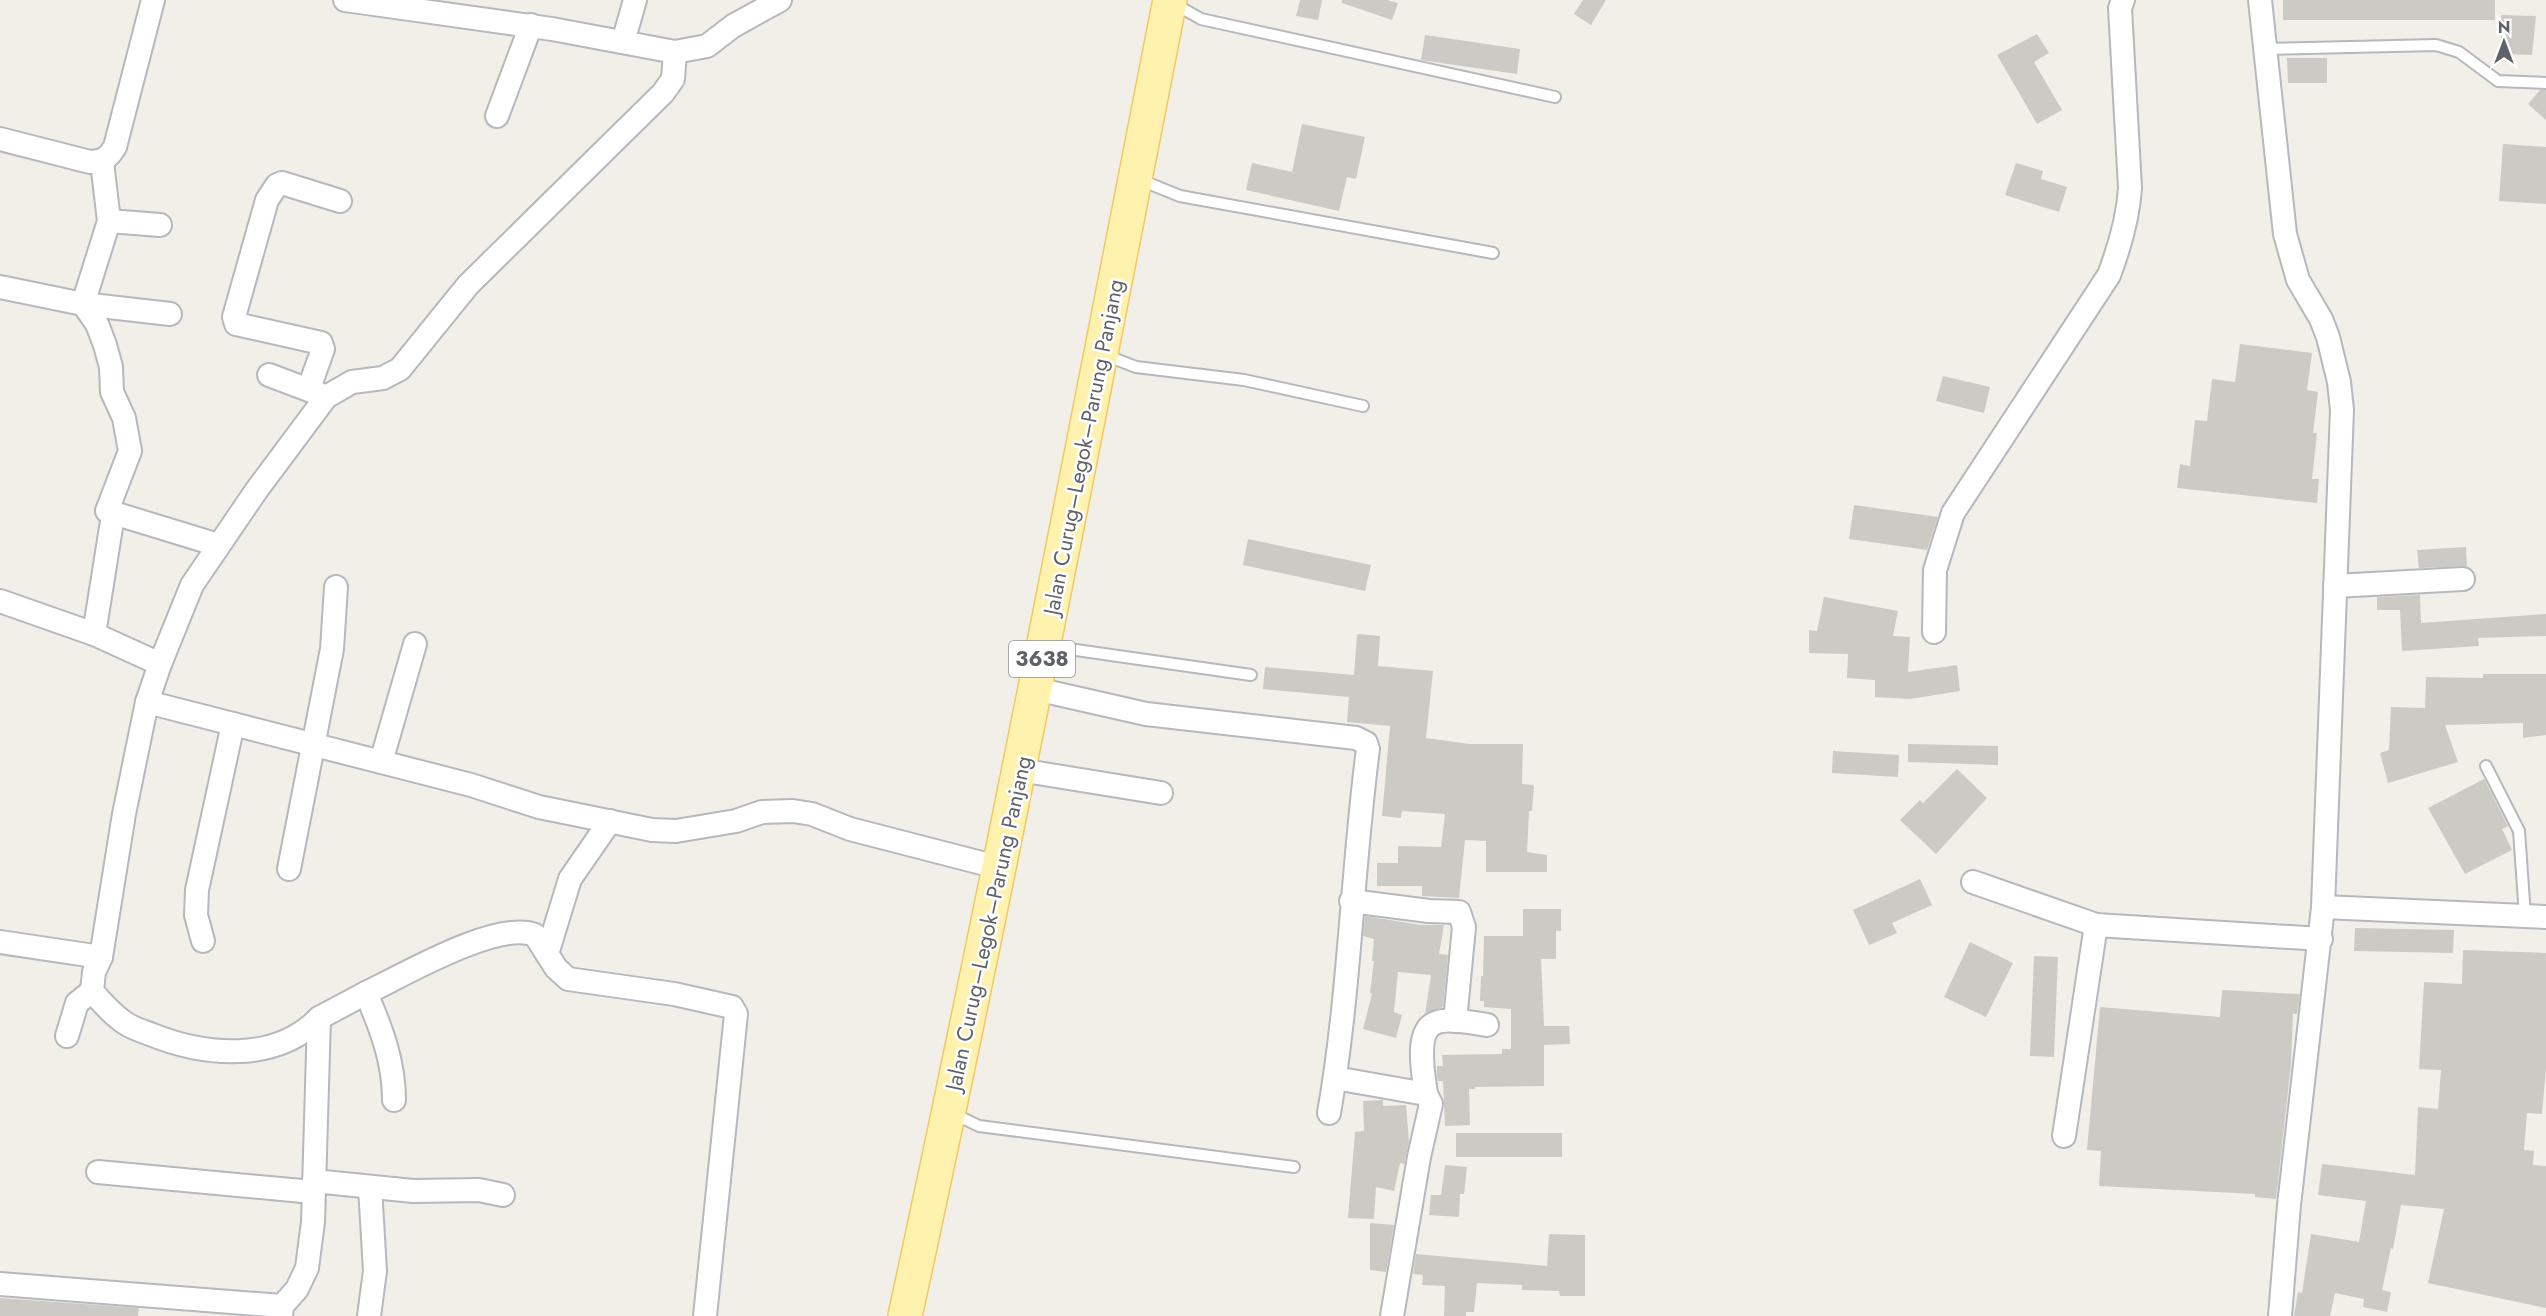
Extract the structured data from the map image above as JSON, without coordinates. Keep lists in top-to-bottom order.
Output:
{
  "streets": {
    "main road": ["Jalan Curug–Legok–Parung Panjang", "3638"]
  },
  "north": "top"
}
